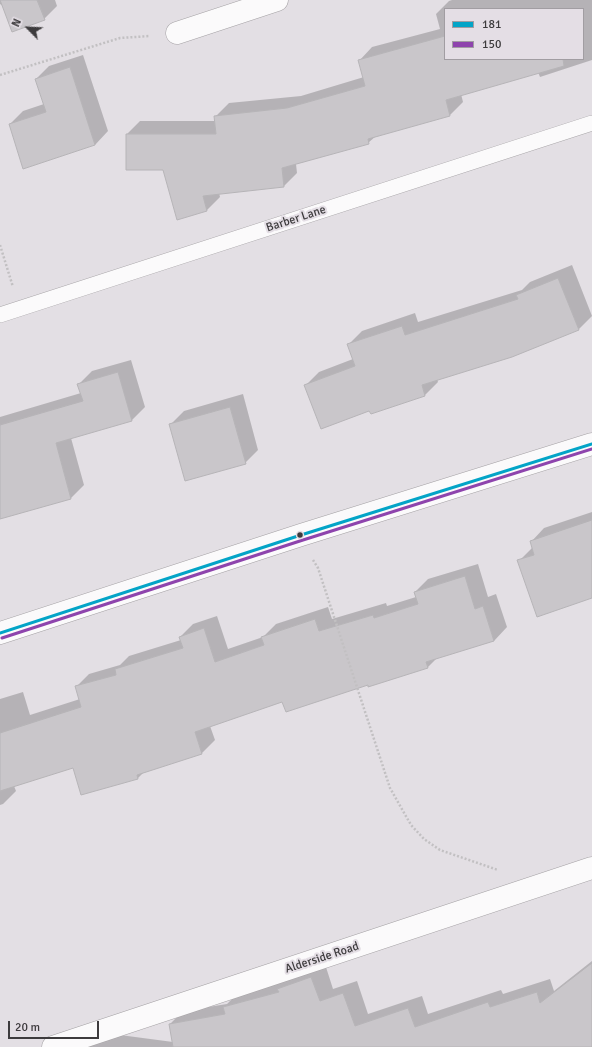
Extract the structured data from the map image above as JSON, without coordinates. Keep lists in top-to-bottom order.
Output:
{
  "streets": {
    "street": ["Alderside Road"],
    "lane": ["Barber Lane"]
  },
  "lines": ["transit line 181", "transit line 150"],
  "legend": ["181", "150"],
  "scale_bar": "20 m",
  "north": "top left"
}
